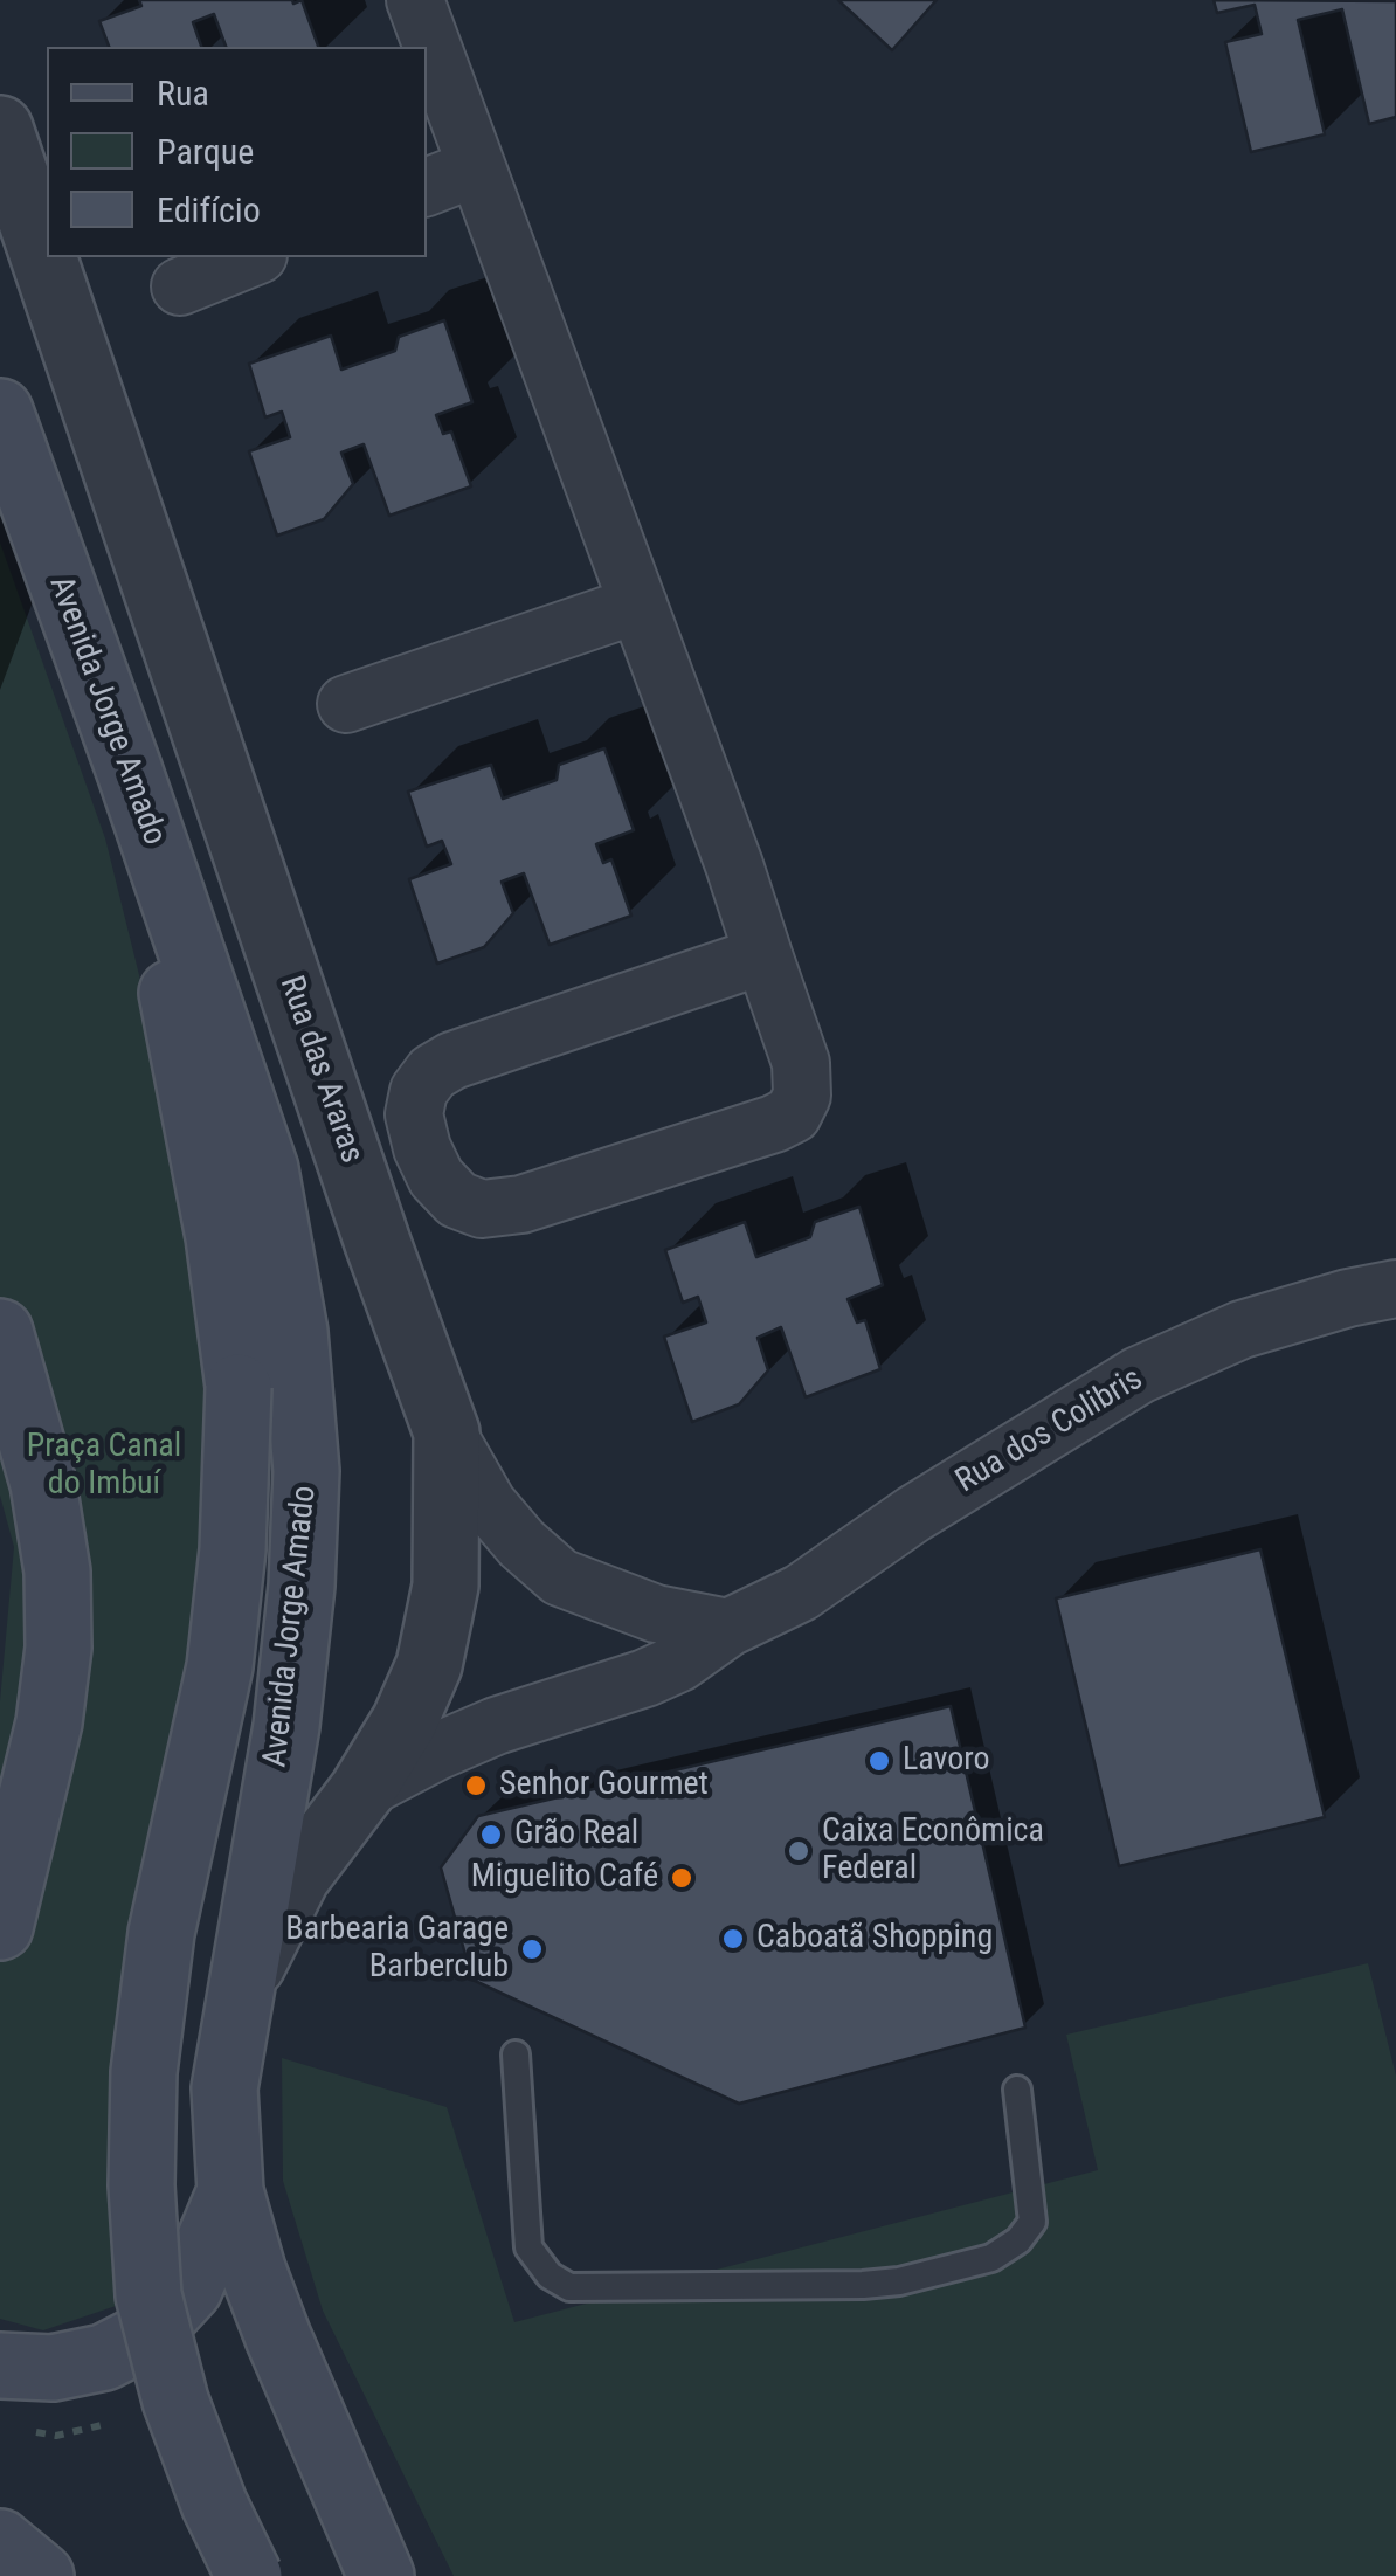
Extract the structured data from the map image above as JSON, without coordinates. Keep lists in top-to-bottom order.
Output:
{
  "streets": {
    "main road": ["Avenida Jorge Amado"],
    "street": ["Rua das Araras", "Rua dos Colibris"]
  },
  "crossings": [
    ["Avenida Jorge Amado", "Rua das Araras"],
    ["Rua das Araras", "Rua dos Colibris"]
  ],
  "parks": ["Praça Canal do Imbuí"],
  "places": [
    "Lavoro",
    "Senhor Gourmet",
    "Grão Real",
    "Caixa Econômica Federal",
    "Miguelito Café",
    "Caboatã Shopping",
    "Barbearia Garage Barberclub"
  ],
  "legend": ["Rua", "Parque", "Edifício"]
}
